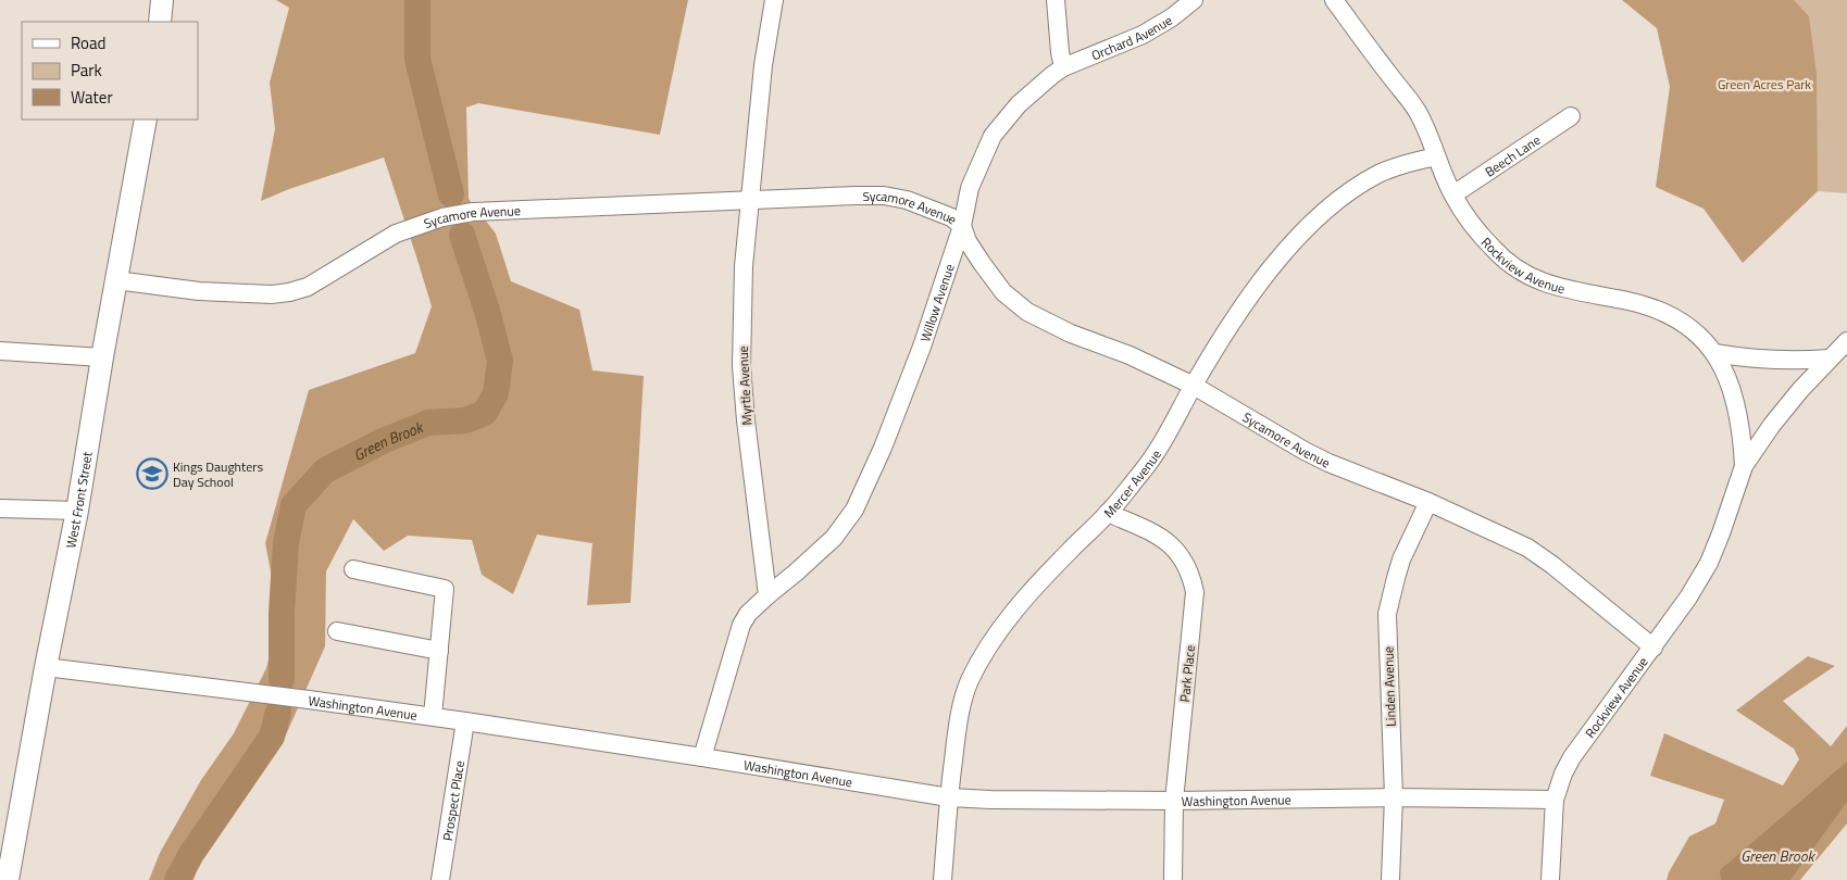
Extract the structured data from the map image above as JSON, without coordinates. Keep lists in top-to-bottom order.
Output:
{
  "streets": {
    "street": [
      "Orchard Avenue",
      "Beech Lane",
      "Sycamore Avenue",
      "Rockview Avenue",
      "Willow Avenue",
      "Myrtle Avenue",
      "Mercer Avenue",
      "West Front Street",
      "Park Place",
      "Linden Avenue",
      "Washington Avenue",
      "Prospect Place"
    ]
  },
  "crossings": [
    ["Orchard Avenue", "Willow Avenue"],
    ["Beech Lane", "Rockview Avenue"],
    ["Sycamore Avenue", "Rockview Avenue"],
    ["Sycamore Avenue", "Willow Avenue"],
    ["Sycamore Avenue", "Myrtle Avenue"],
    ["Sycamore Avenue", "Mercer Avenue"],
    ["Sycamore Avenue", "West Front Street"],
    ["Sycamore Avenue", "Linden Avenue"],
    ["Rockview Avenue", "Mercer Avenue"],
    ["Rockview Avenue", "Washington Avenue"],
    ["Willow Avenue", "Myrtle Avenue"],
    ["Mercer Avenue", "Park Place"],
    ["Mercer Avenue", "Washington Avenue"],
    ["West Front Street", "Washington Avenue"],
    ["Park Place", "Washington Avenue"],
    ["Linden Avenue", "Washington Avenue"],
    ["Washington Avenue", "Prospect Place"]
  ],
  "water": ["Green Brook"],
  "parks": ["Green Acres Park"],
  "places": {
    "school or university": ["Kings Daughters Day School"]
  },
  "legend": ["Road", "Park", "Water"]
}
